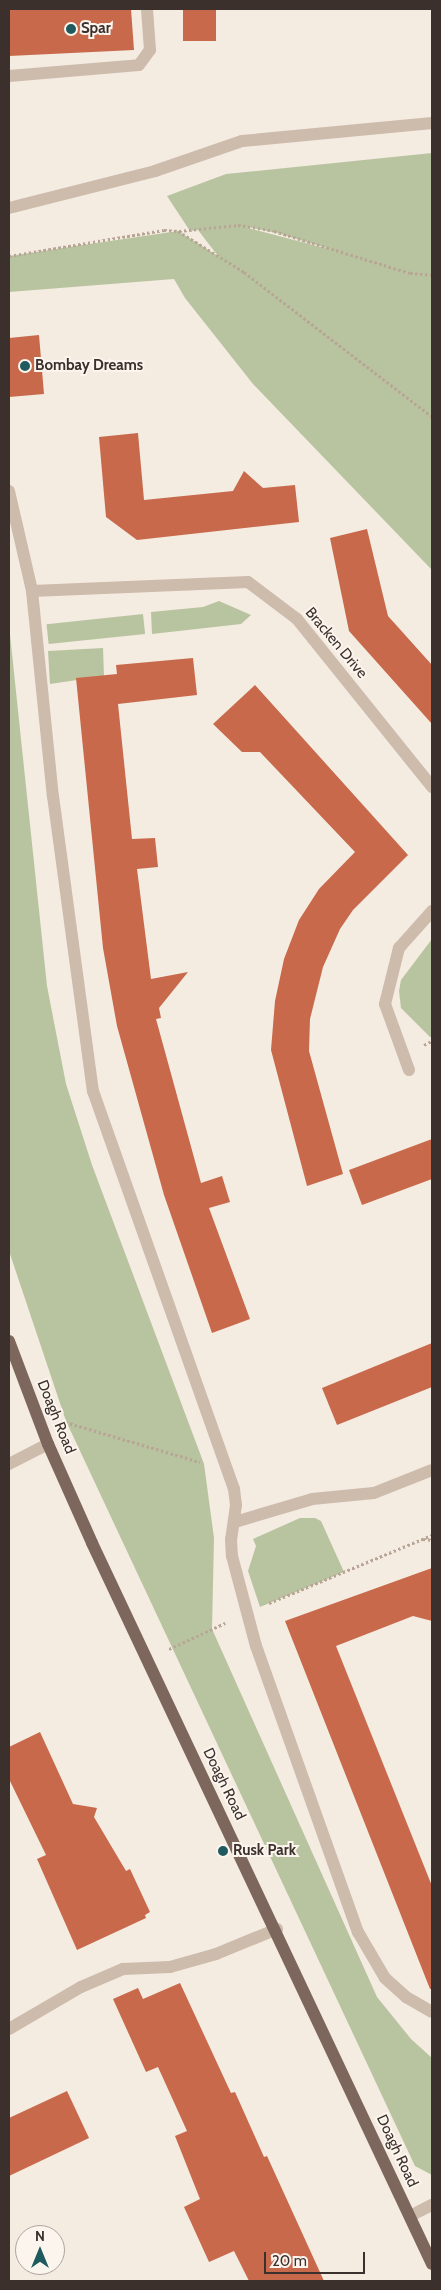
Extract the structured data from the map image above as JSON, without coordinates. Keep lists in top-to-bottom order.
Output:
{
  "streets": {
    "main road": ["Doagh Road"],
    "street": ["Bracken Drive"]
  },
  "places": ["Spar", "Bombay Dreams", "Rusk Park"],
  "scale_bar": "20 m",
  "north": "top"
}
